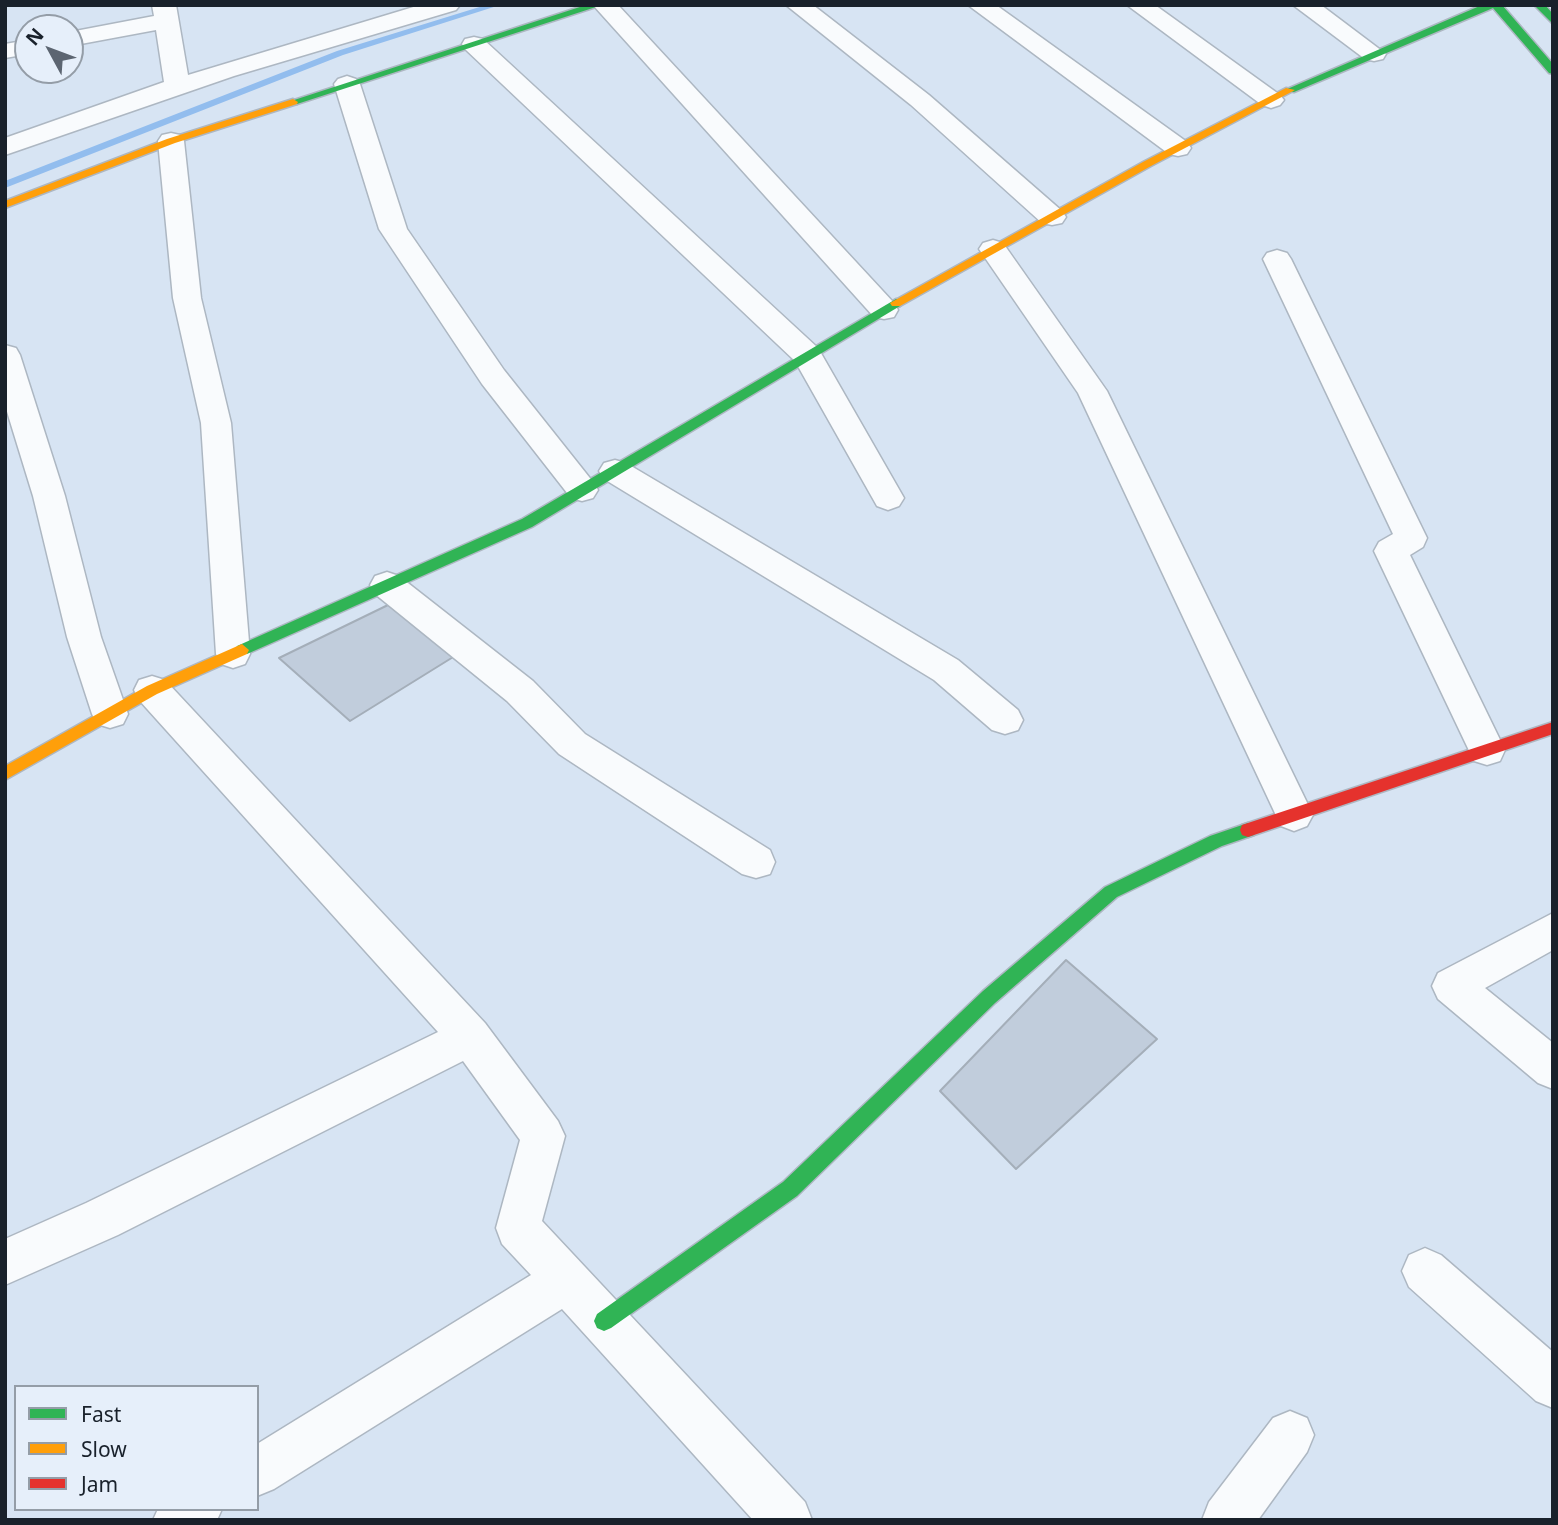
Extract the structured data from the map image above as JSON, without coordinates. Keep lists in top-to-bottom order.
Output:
{
  "legend": ["Fast", "Slow", "Jam"],
  "north": "top left"
}
